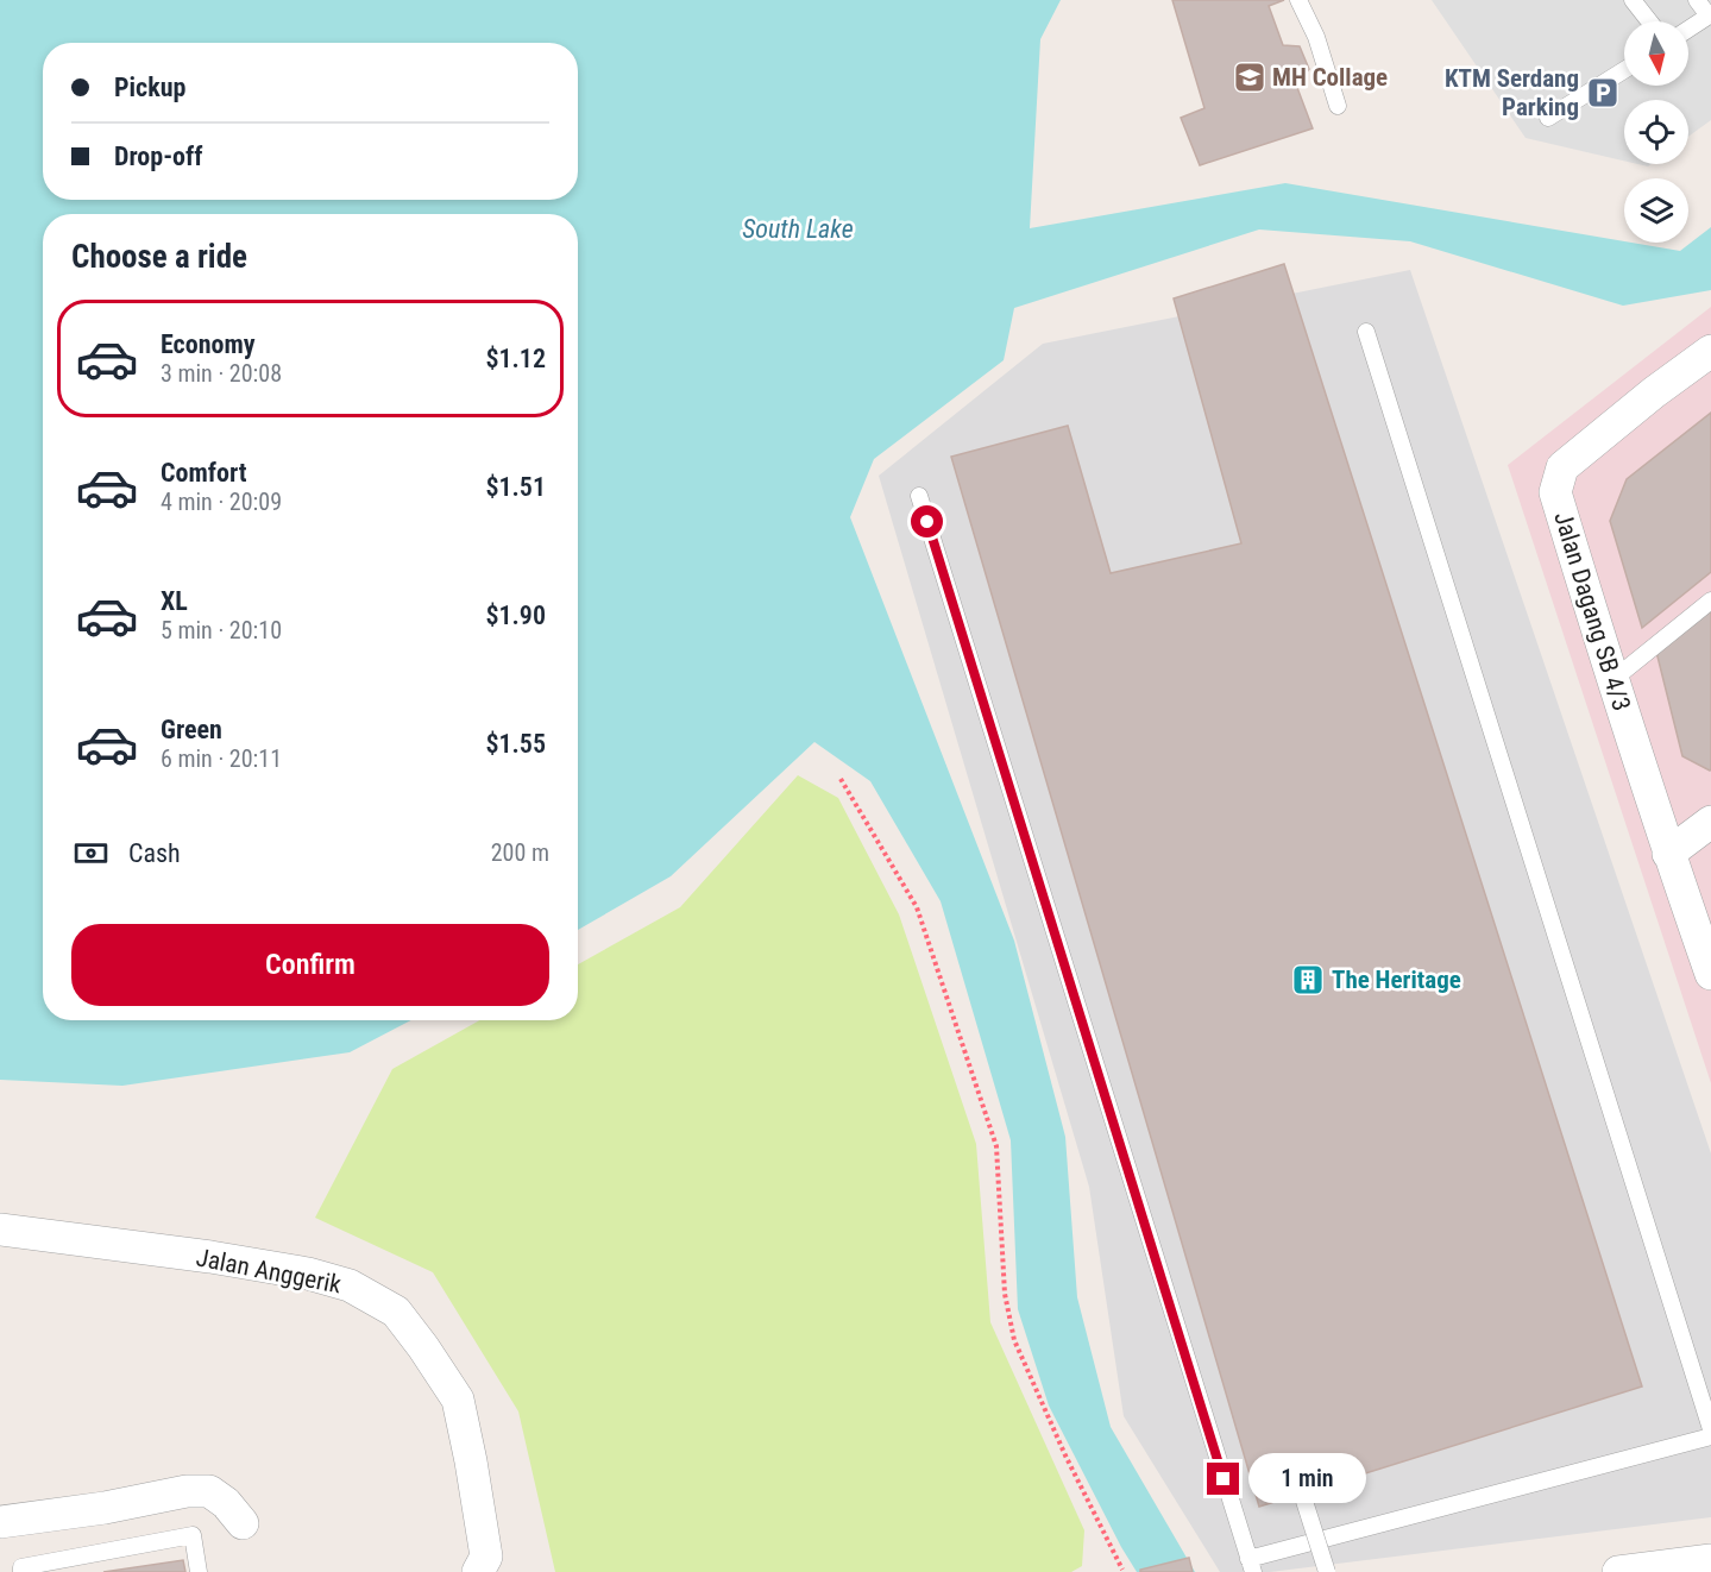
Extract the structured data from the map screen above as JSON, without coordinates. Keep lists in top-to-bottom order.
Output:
{
  "streets": {
    "street": ["Jalan Dagang SB 4/3", "Jalan Anggerik"]
  },
  "water": ["South Lake"],
  "places": {
    "school or university": ["MH Collage"],
    "parking": ["KTM Serdang Parking"],
    "building": ["The Heritage"]
  },
  "north": "bottom",
  "page": {
    "banner": ["Pickup", "Drop-off"],
    "heading": "Choose a ride",
    "list": [
      {
        "name": "Economy",
        "note": "3 min · 20:08",
        "value": "$1.12"
      },
      {
        "name": "Comfort",
        "note": "4 min · 20:09",
        "value": "$1.51"
      },
      {
        "name": "XL",
        "note": "5 min · 20:10",
        "value": "$1.90"
      },
      {
        "name": "Green",
        "note": "6 min · 20:11",
        "value": "$1.55"
      }
    ],
    "pay": ["Cash", "200 m"],
    "buttons": "Confirm",
    "bubble": "1 min"
  }
}
